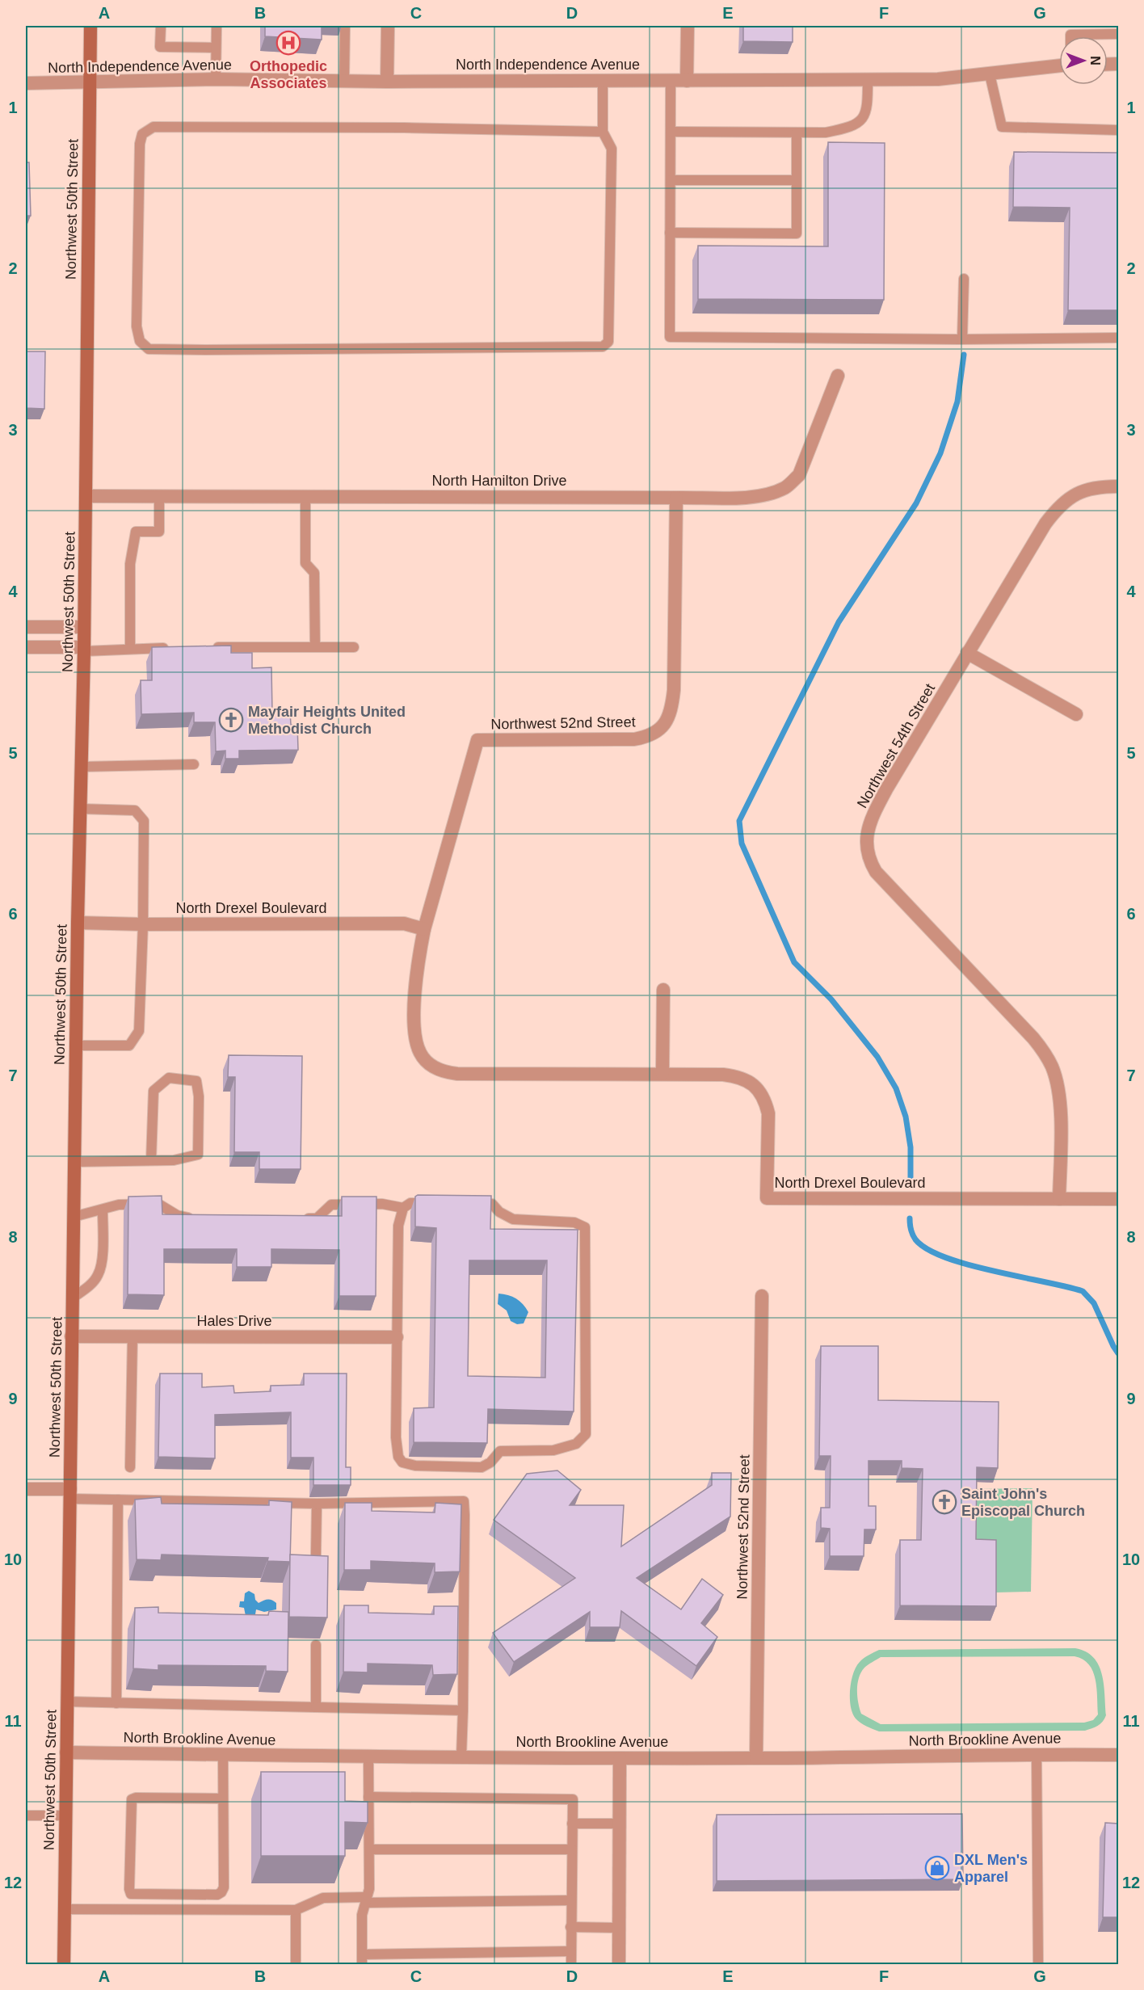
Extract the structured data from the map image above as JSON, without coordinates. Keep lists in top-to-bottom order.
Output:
{
  "streets": {
    "main road": ["Northwest 50th Street"],
    "street": [
      "North Independence Avenue",
      "North Hamilton Drive",
      "Northwest 52nd Street",
      "Northwest 54th Street",
      "North Drexel Boulevard",
      "Hales Drive",
      "North Brookline Avenue"
    ]
  },
  "crossings": [
    ["North Independence Avenue", "Northwest 50th Street"],
    ["Northwest 50th Street", "North Hamilton Drive"],
    ["Northwest 50th Street", "North Drexel Boulevard"],
    ["Northwest 50th Street", "Hales Drive"],
    ["Northwest 50th Street", "North Brookline Avenue"],
    ["North Hamilton Drive", "Northwest 52nd Street"],
    ["Northwest 52nd Street", "North Drexel Boulevard"],
    ["Northwest 52nd Street", "North Brookline Avenue"],
    ["Northwest 54th Street", "North Drexel Boulevard"]
  ],
  "places": {
    "hospital": ["Orthopedic Associates"],
    "church": ["Mayfair Heights United Methodist Church", "Saint John's Episcopal Church"],
    "shop": ["DXL Men's Apparel"]
  },
  "north": "right",
  "grid": {
    "columns": [
      "A",
      "B",
      "C",
      "D",
      "E",
      "F",
      "G"
    ],
    "rows": [
      "1",
      "2",
      "3",
      "4",
      "5",
      "6",
      "7",
      "8",
      "9",
      "10",
      "11",
      "12"
    ]
  }
}
